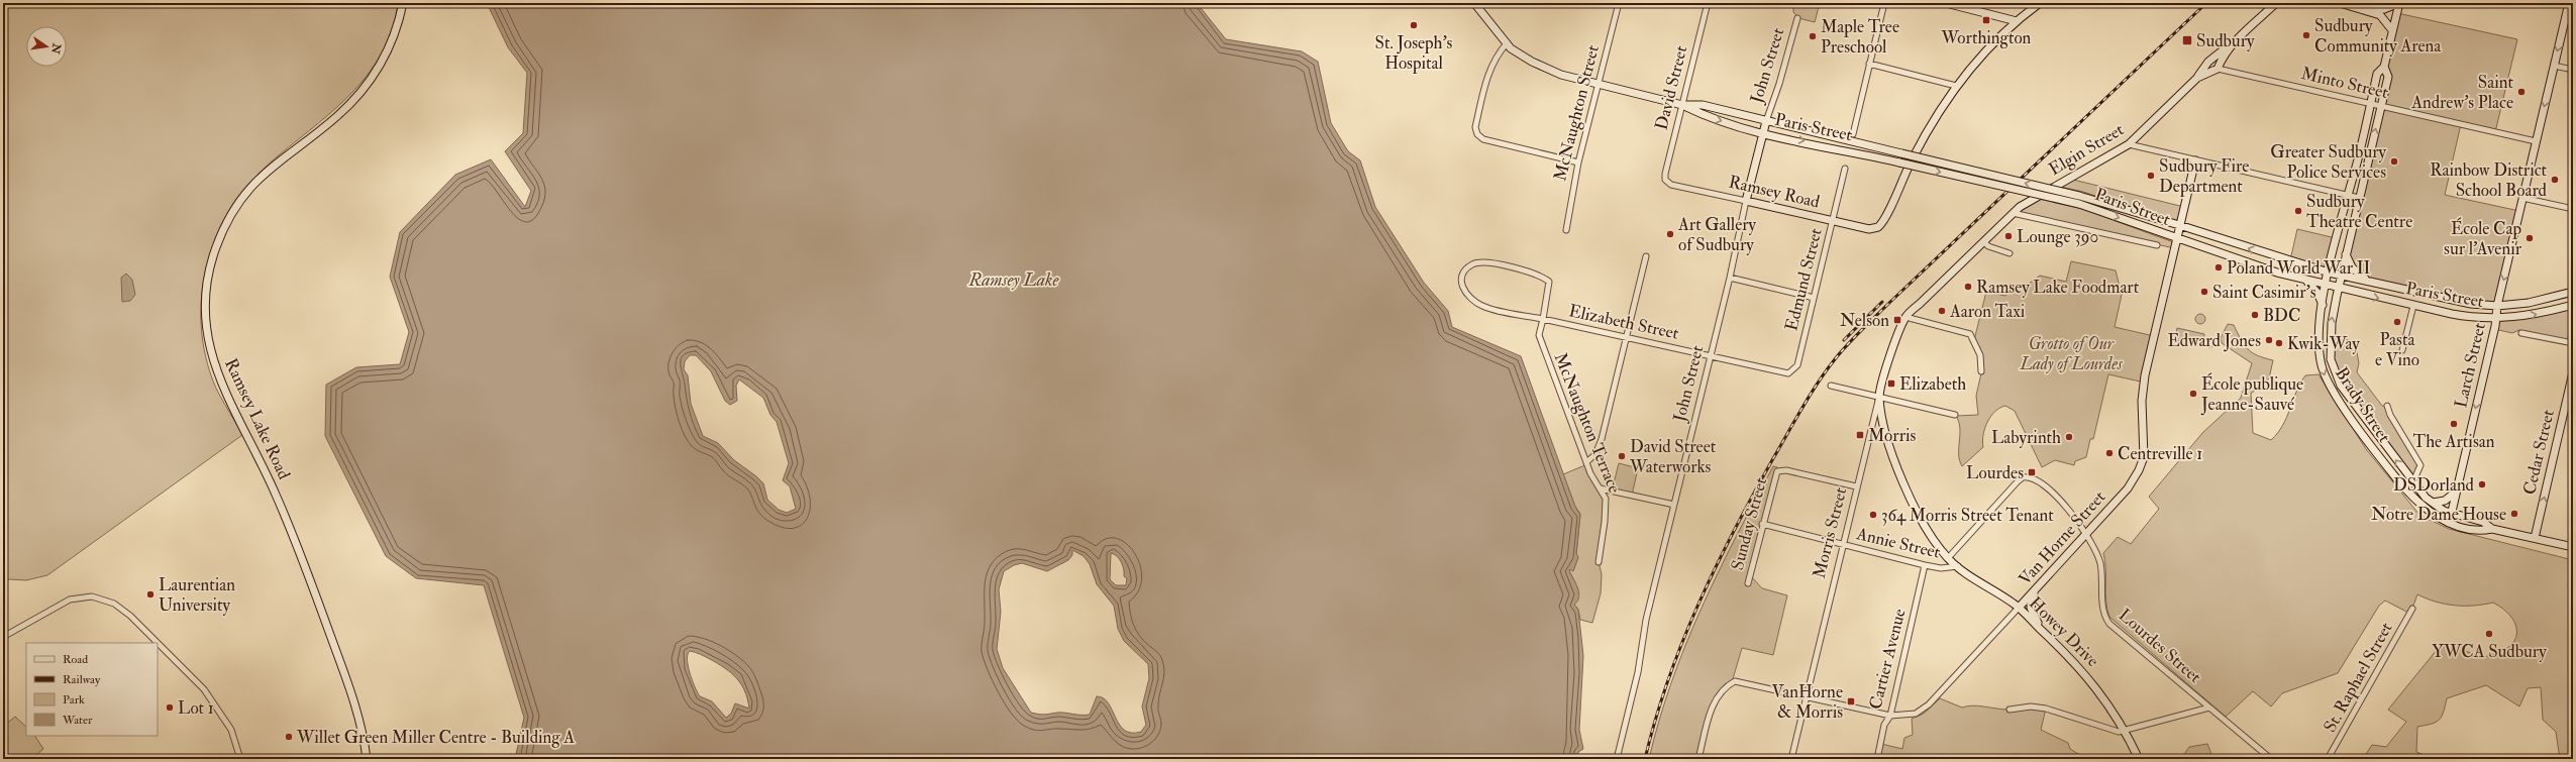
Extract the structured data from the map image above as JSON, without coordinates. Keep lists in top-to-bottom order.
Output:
{
  "streets": {
    "main road": [
      "John Street",
      "Paris Street",
      "Elgin Street",
      "Ramsey Road",
      "Larch Street",
      "Brady Street",
      "Ramsey Lake Road",
      "Cedar Street",
      "Morris Street",
      "Van Horne Street",
      "Howey Drive"
    ],
    "street": [
      "Minto Street",
      "David Street",
      "McNaughton Street",
      "Edmund Street",
      "Elizabeth Street",
      "McNaughton Terrace",
      "Sunday Street",
      "Annie Street",
      "Lourdes Street",
      "Cartier Avenue",
      "St. Raphael Street"
    ]
  },
  "crossings": [
    ["John Street", "Paris Street"],
    ["John Street", "Ramsey Road"],
    ["John Street", "Elizabeth Street"],
    ["Minto Street", "Elgin Street"],
    ["Minto Street", "Larch Street"],
    ["Minto Street", "Brady Street"],
    ["David Street", "Paris Street"],
    ["David Street", "Ramsey Road"],
    ["McNaughton Street", "Paris Street"],
    ["Paris Street", "Larch Street"],
    ["Paris Street", "Brady Street"],
    ["Paris Street", "Van Horne Street"],
    ["Elgin Street", "Morris Street"],
    ["Ramsey Road", "Edmund Street"],
    ["Edmund Street", "Elizabeth Street"],
    ["Elizabeth Street", "McNaughton Terrace"],
    ["Larch Street", "Brady Street"],
    ["Brady Street", "Cedar Street"],
    ["Sunday Street", "Morris Street"],
    ["Sunday Street", "Annie Street"],
    ["Morris Street", "Van Horne Street"],
    ["Morris Street", "Annie Street"],
    ["Morris Street", "Howey Drive"],
    ["Van Horne Street", "Howey Drive"],
    ["Van Horne Street", "Lourdes Street"],
    ["Van Horne Street", "Cartier Avenue"],
    ["Annie Street", "Howey Drive"],
    ["Annie Street", "Cartier Avenue"],
    ["Howey Drive", "Lourdes Street"]
  ],
  "one_way": ["Larch Street", "Cedar Street"],
  "water": ["Ramsey Lake"],
  "parks": ["Grotto of Our Lady of Lourdes"],
  "places": {
    "transit": [
      "Worthington",
      "Sudbury",
      "Nelson",
      "Elizabeth",
      "Morris",
      "Lourdes",
      "VanHorne & Morris"
    ],
    "other": [
      "St. Joseph's Hospital",
      "Sudbury Community Arena",
      "Maple Tree Preschool",
      "Saint Andrew's Place",
      "Greater Sudbury Police Services",
      "Sudbury Fire Department",
      "Rainbow District School Board",
      "Sudbury Theatre Centre",
      "Art Gallery of Sudbury",
      "Lounge 390",
      "École Cap sur l'Avenir",
      "Poland World War II",
      "Ramsey Lake Foodmart",
      "Saint Casimir's",
      "Aaron Taxi",
      "BDC",
      "Pasta e Vino",
      "Edward Jones",
      "Kwik-Way",
      "École publique Jeanne-Sauvé",
      "The Artisan",
      "Labyrinth",
      "Centreville 1",
      "David Street Waterworks",
      "DSDorland",
      "Notre Dame House",
      "364 Morris Street Tenant",
      "Laurentian University",
      "YWCA Sudbury",
      "Lot 1",
      "Willet Green Miller Centre - Building A"
    ]
  },
  "legend": [
    "Road",
    "Railway",
    "Park",
    "Water"
  ],
  "north": "right"
}
